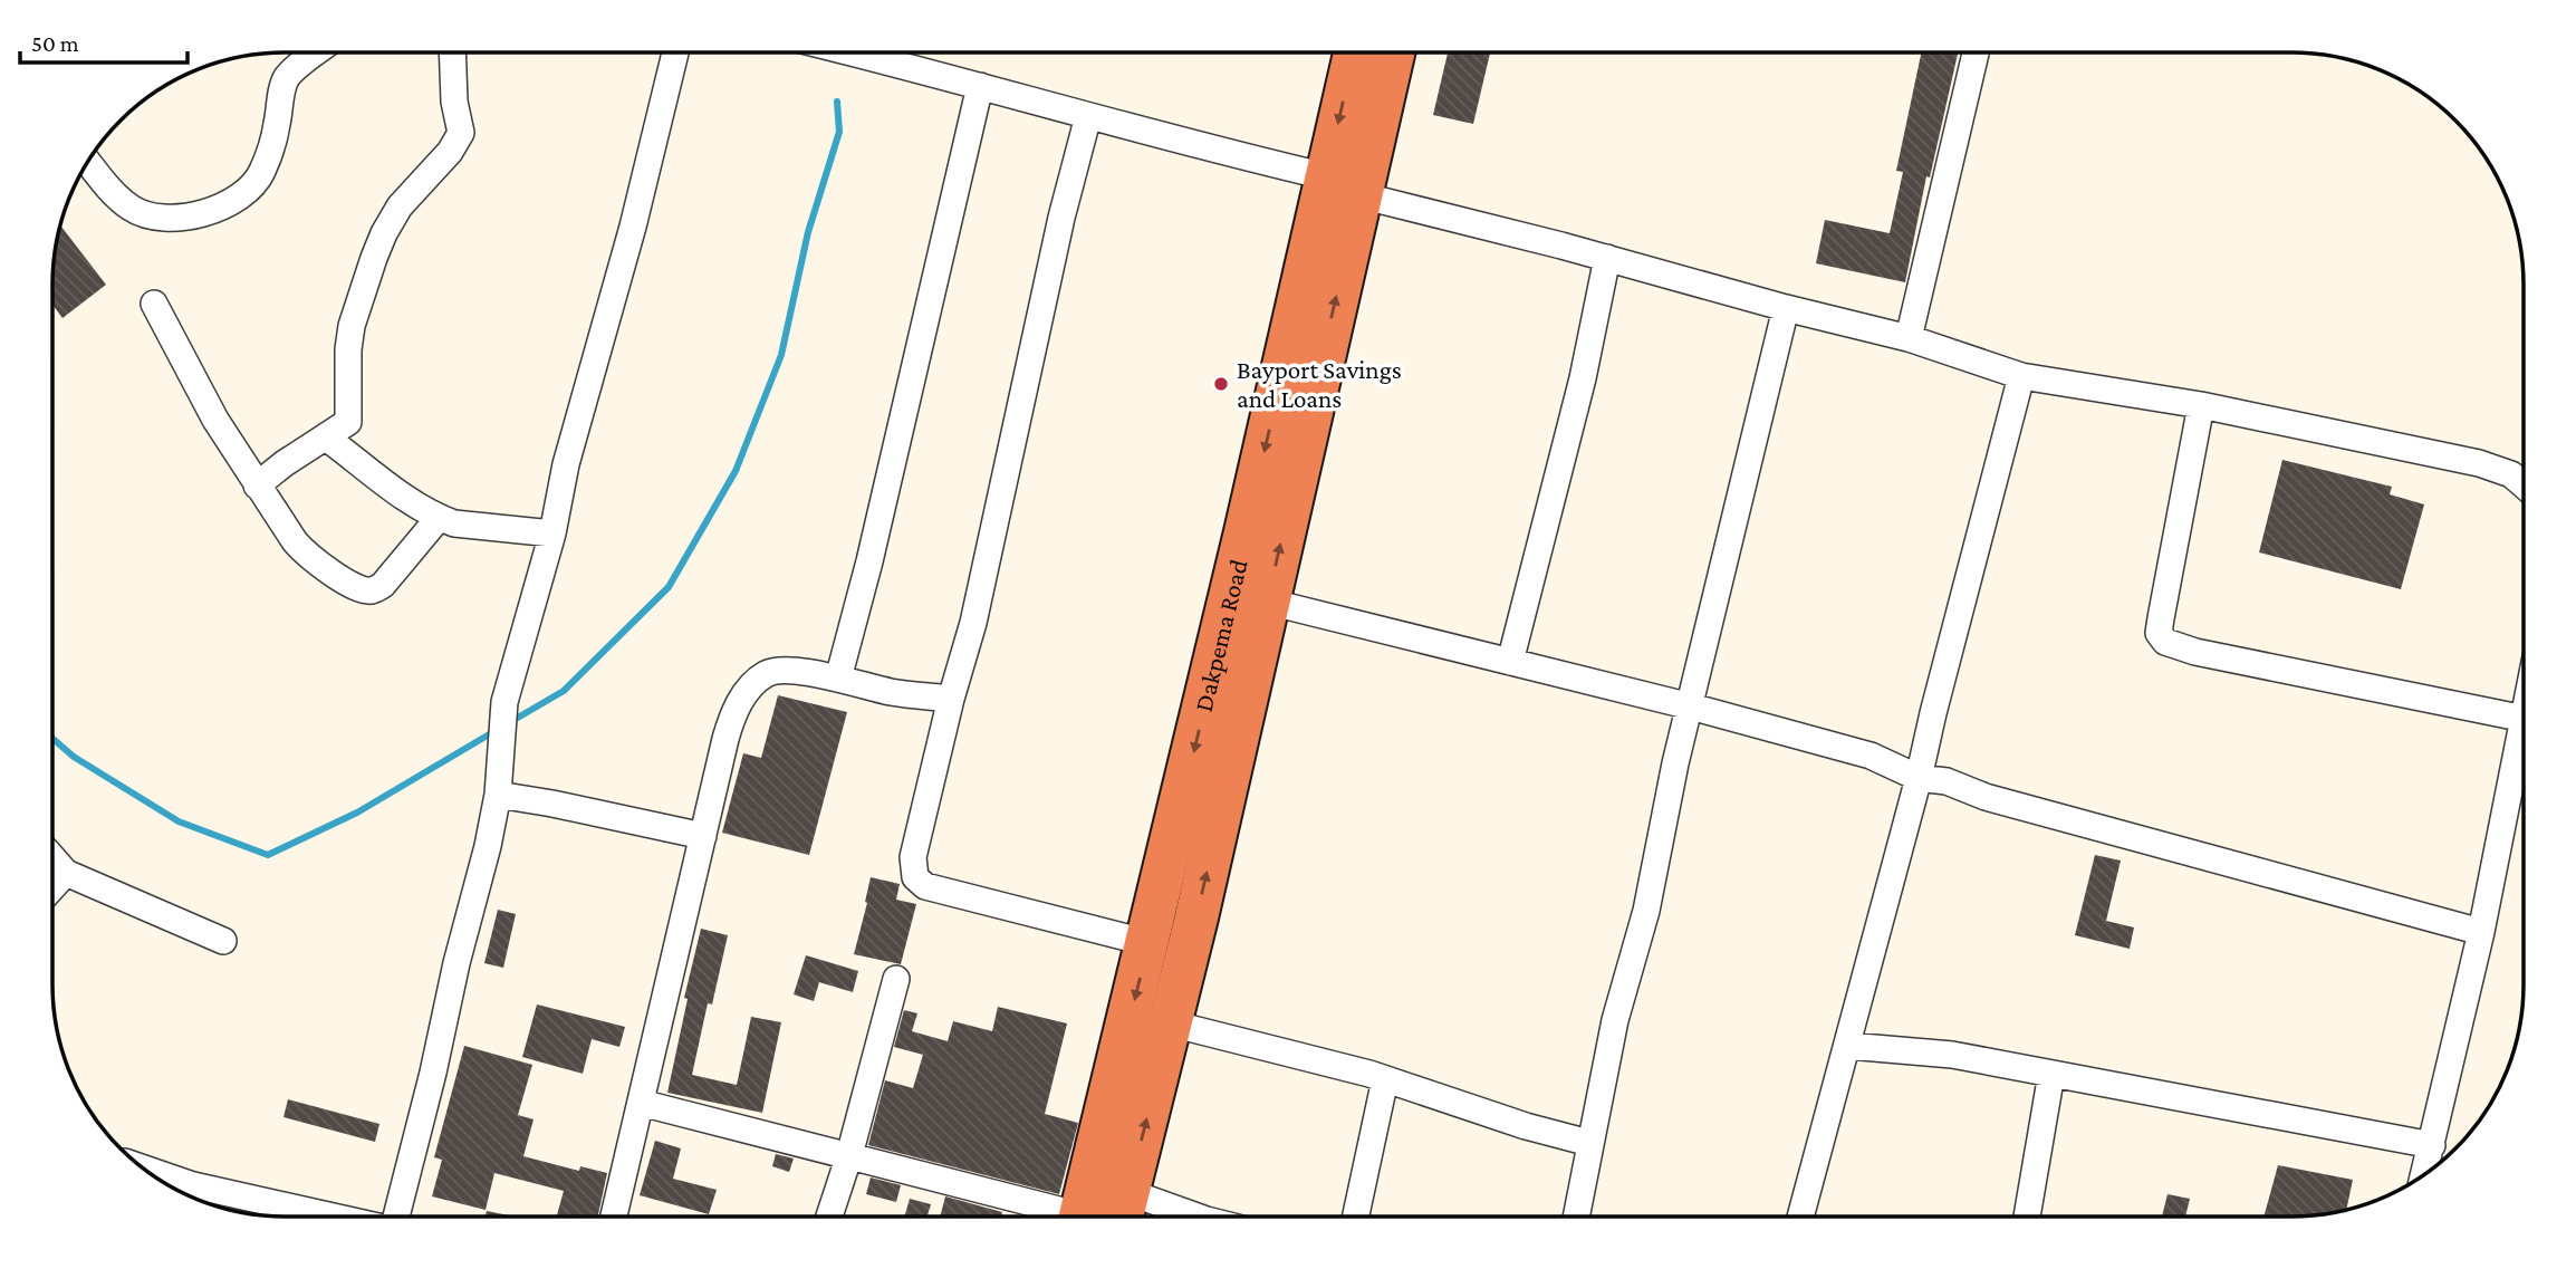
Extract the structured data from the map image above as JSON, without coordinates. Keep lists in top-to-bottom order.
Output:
{
  "streets": {
    "highway": ["Dakpema Road"]
  },
  "places": ["Bayport Savings and Loans"],
  "scale_bar": "50 m"
}
